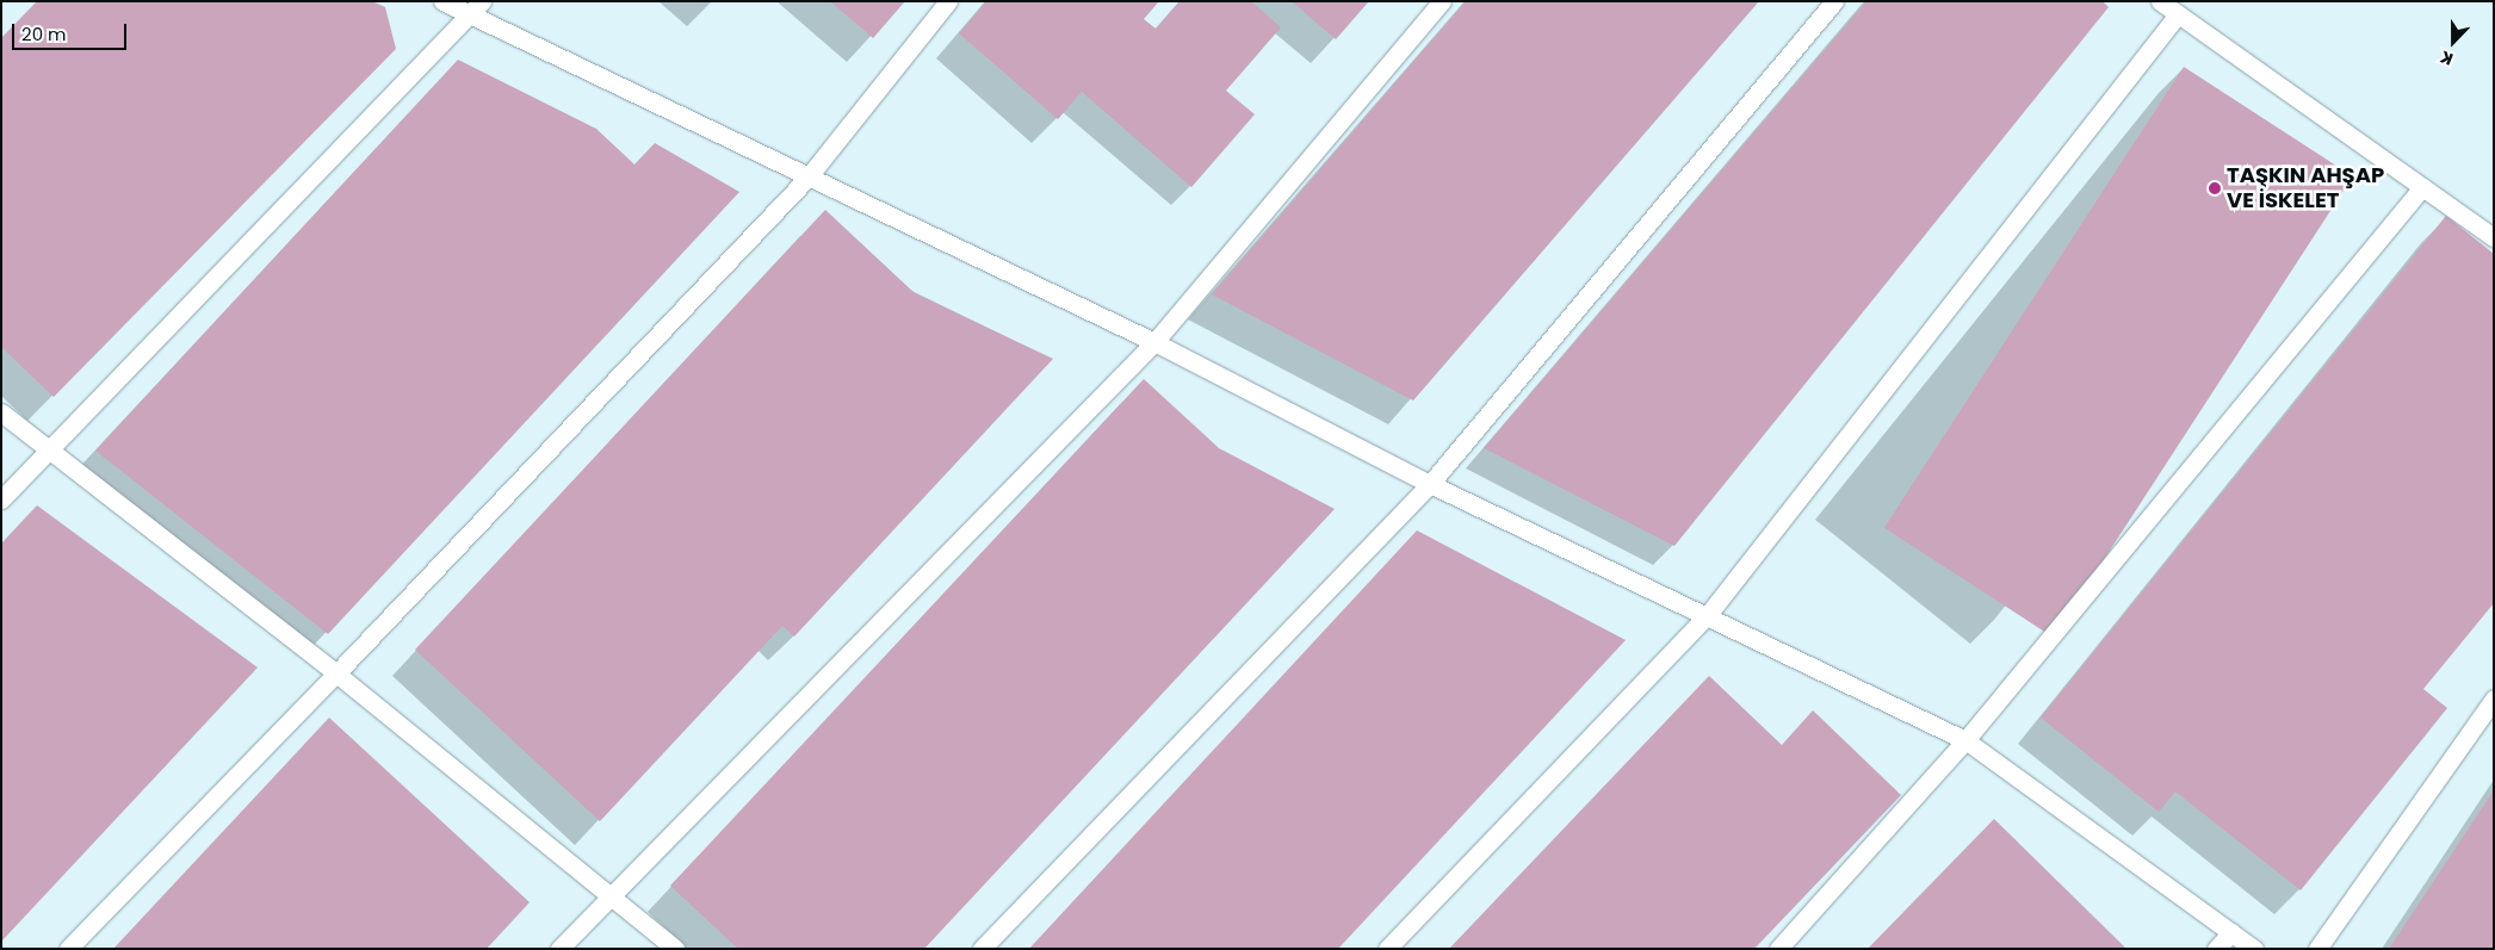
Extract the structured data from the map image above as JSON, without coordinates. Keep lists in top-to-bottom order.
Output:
{
  "places": ["TAŞKIN AHŞAP VE İSKELET"],
  "scale_bar": "20 m",
  "north": "bottom"
}
